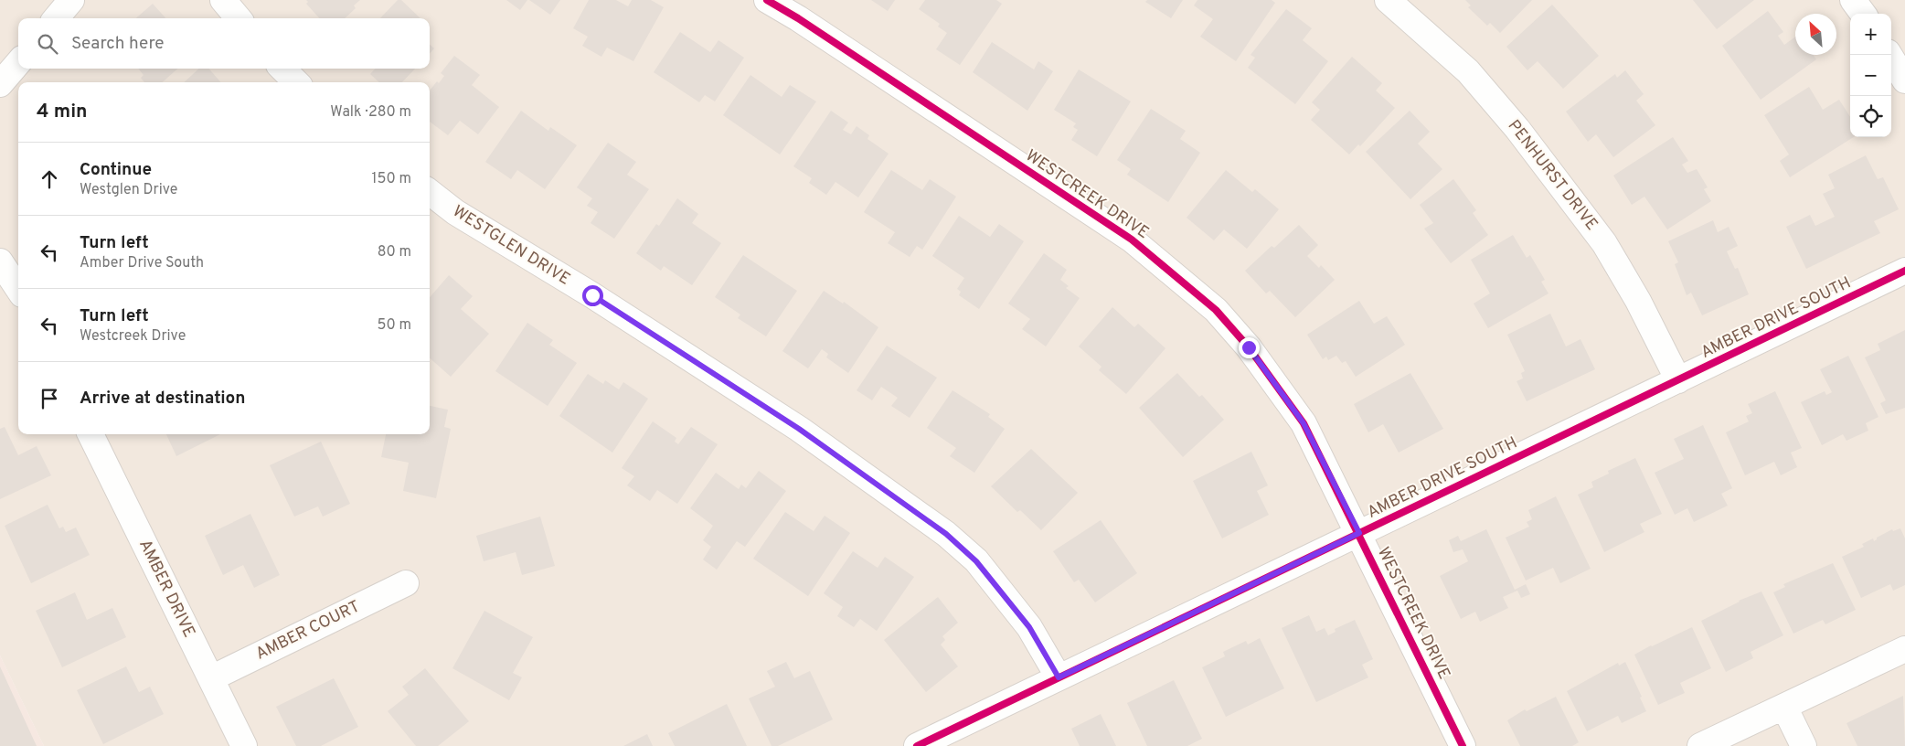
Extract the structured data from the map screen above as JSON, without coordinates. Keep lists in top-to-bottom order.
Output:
{
  "streets": {
    "street": [
      "PENHURST DRIVE",
      "WESTCREEK DRIVE",
      "WESTGLEN DRIVE",
      "AMBER DRIVE SOUTH",
      "AMBER DRIVE",
      "AMBER COURT"
    ]
  },
  "crossings": [
    ["PENHURST DRIVE", "AMBER DRIVE SOUTH"],
    ["WESTCREEK DRIVE", "AMBER DRIVE SOUTH"],
    ["WESTGLEN DRIVE", "AMBER DRIVE SOUTH"],
    ["AMBER DRIVE", "AMBER COURT"]
  ],
  "north": "top left",
  "page": {
    "map_buttons": ["+", "−"],
    "search": "Search here",
    "heading": ["4 min", "Walk · 280 m"],
    "list": [
      ["Continue", "Westglen Drive", "150 m"],
      ["Turn left", "Amber Drive South", "80 m"],
      ["Turn left", "Westcreek Drive", "50 m"],
      "Arrive at destination"
    ]
  }
}
